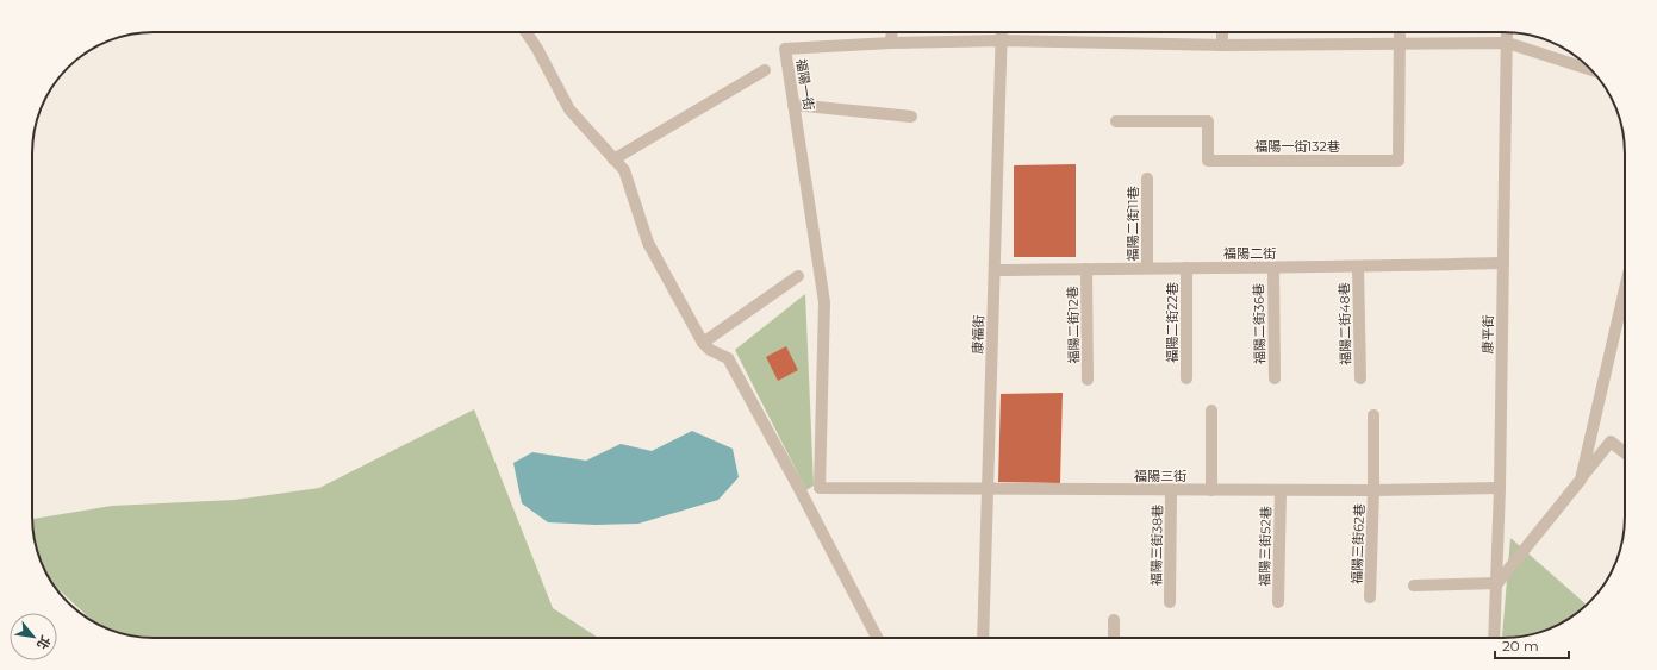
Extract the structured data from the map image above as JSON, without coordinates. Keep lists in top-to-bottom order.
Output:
{
  "streets": {
    "street": [
      "福陽一街",
      "福陽一街132巷",
      "福陽二街11巷",
      "福陽二街",
      "福陽二街22巷",
      "福陽二街36巷",
      "福陽二街48巷",
      "福陽二街12巷",
      "康福街",
      "康平街",
      "福陽三街",
      "福陽三街62巷",
      "福陽三街38巷",
      "福陽三街52巷"
    ]
  },
  "crossings": [
    ["福陽一街", "福陽一街132巷"],
    ["福陽一街", "康福街"],
    ["福陽一街", "康平街"],
    ["福陽一街", "福陽三街"],
    ["福陽二街11巷", "福陽二街"],
    ["福陽二街", "福陽二街22巷"],
    ["福陽二街", "福陽二街36巷"],
    ["福陽二街", "福陽二街48巷"],
    ["福陽二街", "福陽二街12巷"],
    ["福陽二街", "康福街"],
    ["福陽二街", "康平街"],
    ["康福街", "福陽三街"],
    ["康平街", "福陽三街"],
    ["福陽三街", "福陽三街62巷"],
    ["福陽三街", "福陽三街38巷"],
    ["福陽三街", "福陽三街52巷"]
  ],
  "scale_bar": "20 m",
  "north": "bottom right"
}
